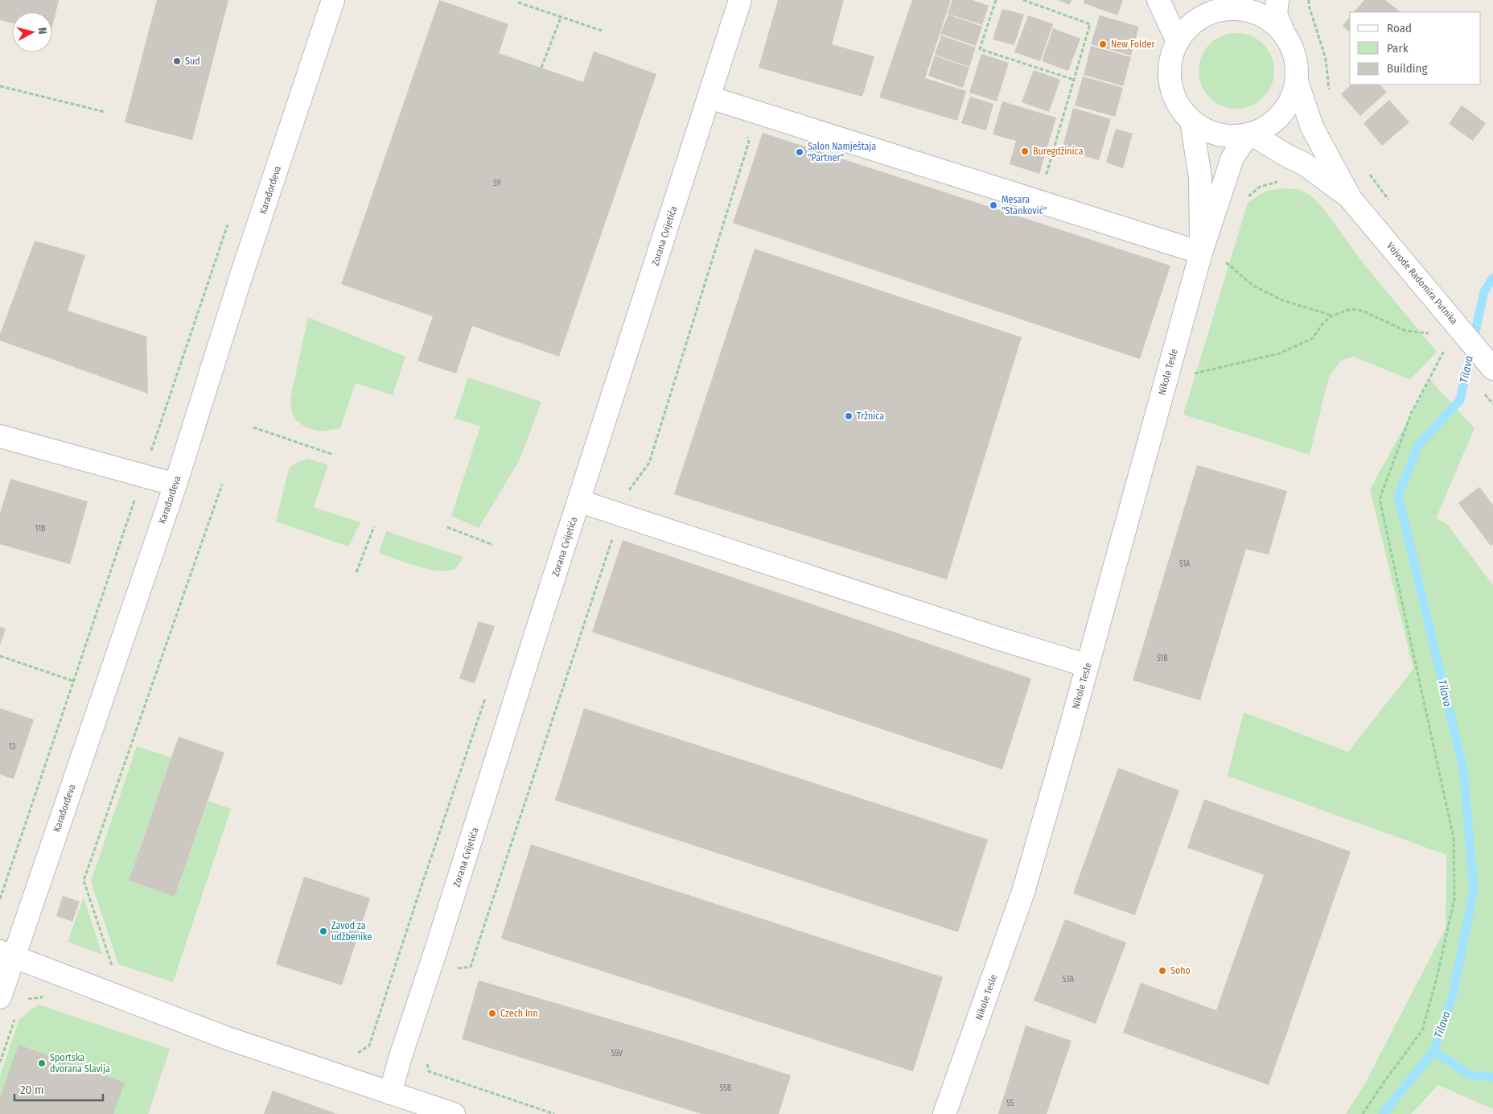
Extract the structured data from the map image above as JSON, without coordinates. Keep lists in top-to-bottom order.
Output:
{
  "streets": {
    "street": [
      "Karađorđeva",
      "Zorana Cvijetića",
      "Vojvode Radomira Putnika",
      "Nikole Tesle"
    ]
  },
  "crossings": [
    ["Vojvode Radomira Putnika", "Nikole Tesle"]
  ],
  "water": ["Tilava"],
  "places": [
    "New Folder",
    "Sud",
    "Buregdžinica",
    "Salon Namještaja \"Partner\"",
    "Mesara \"Stanković\"",
    "Tržnica",
    "Zavod za udžbenike",
    "Soho",
    "Czech Inn",
    "Sportska dvorana Slavija"
  ],
  "house_numbers": [
    "59",
    "11B",
    "51A",
    "51B",
    "13",
    "53A",
    "55V",
    "55B",
    "55"
  ],
  "legend": ["Road", "Park", "Building"],
  "scale_bar": "20 m",
  "north": "right"
}
